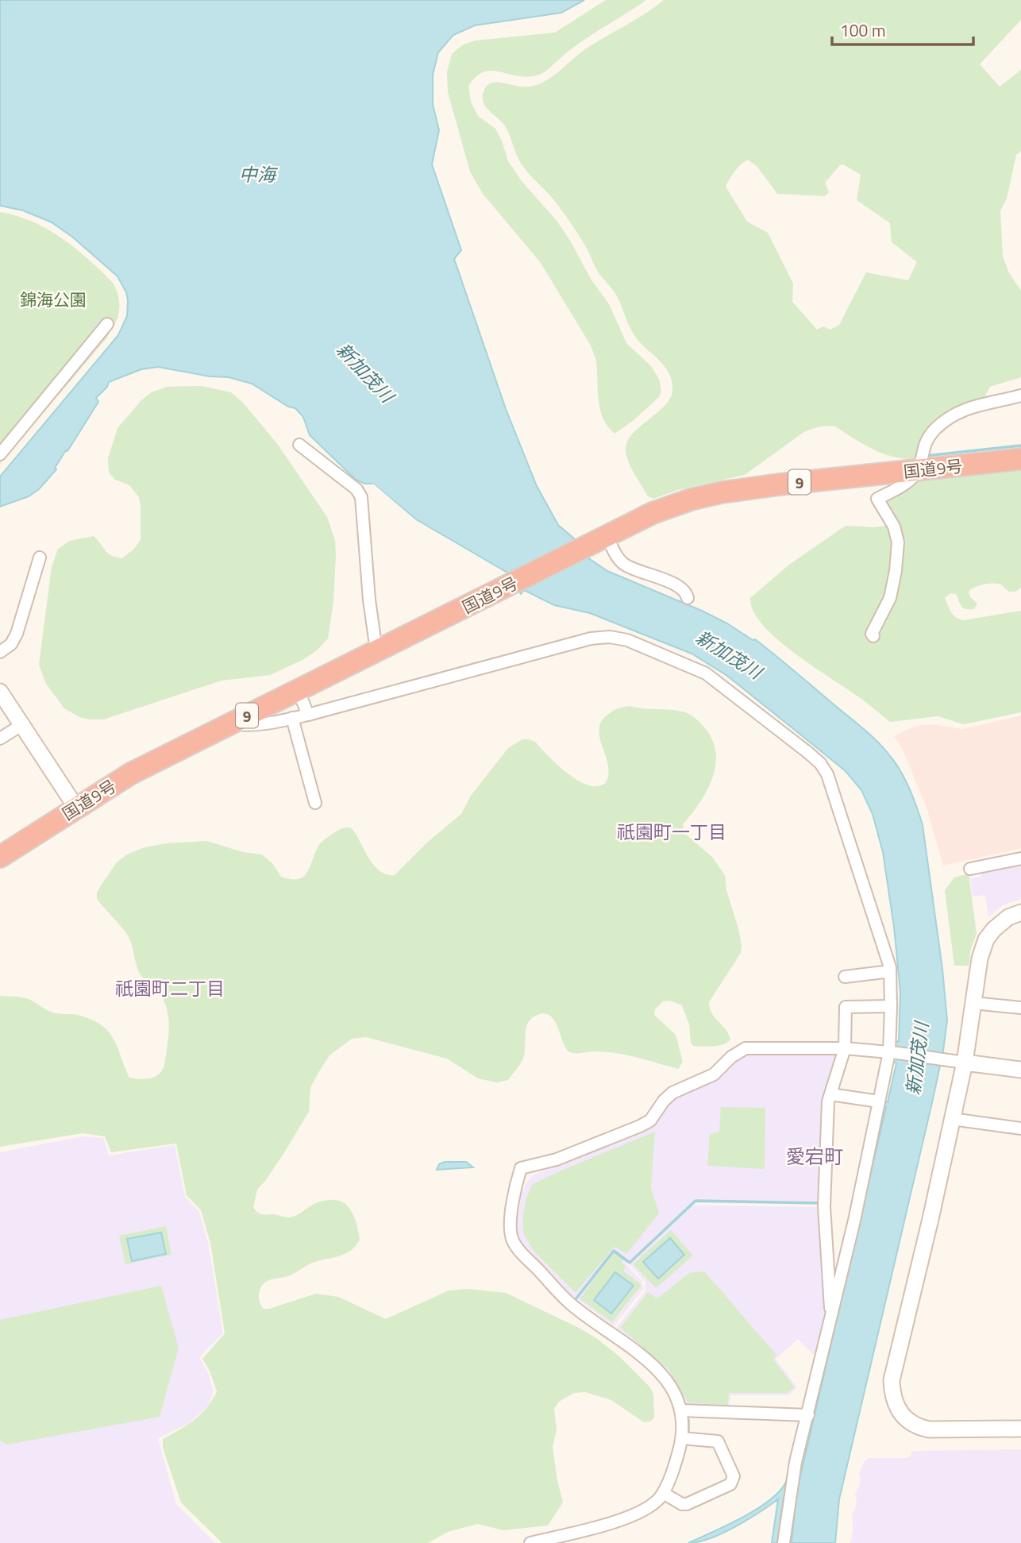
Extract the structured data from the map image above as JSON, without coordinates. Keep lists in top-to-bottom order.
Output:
{
  "streets": {
    "highway": ["国道9号", "9"]
  },
  "districts": ["祇園町一丁目", "祇園町二丁目", "愛宕町"],
  "water": ["中海", "新加茂川"],
  "parks": ["錦海公園"],
  "scale_bar": "100 m"
}
